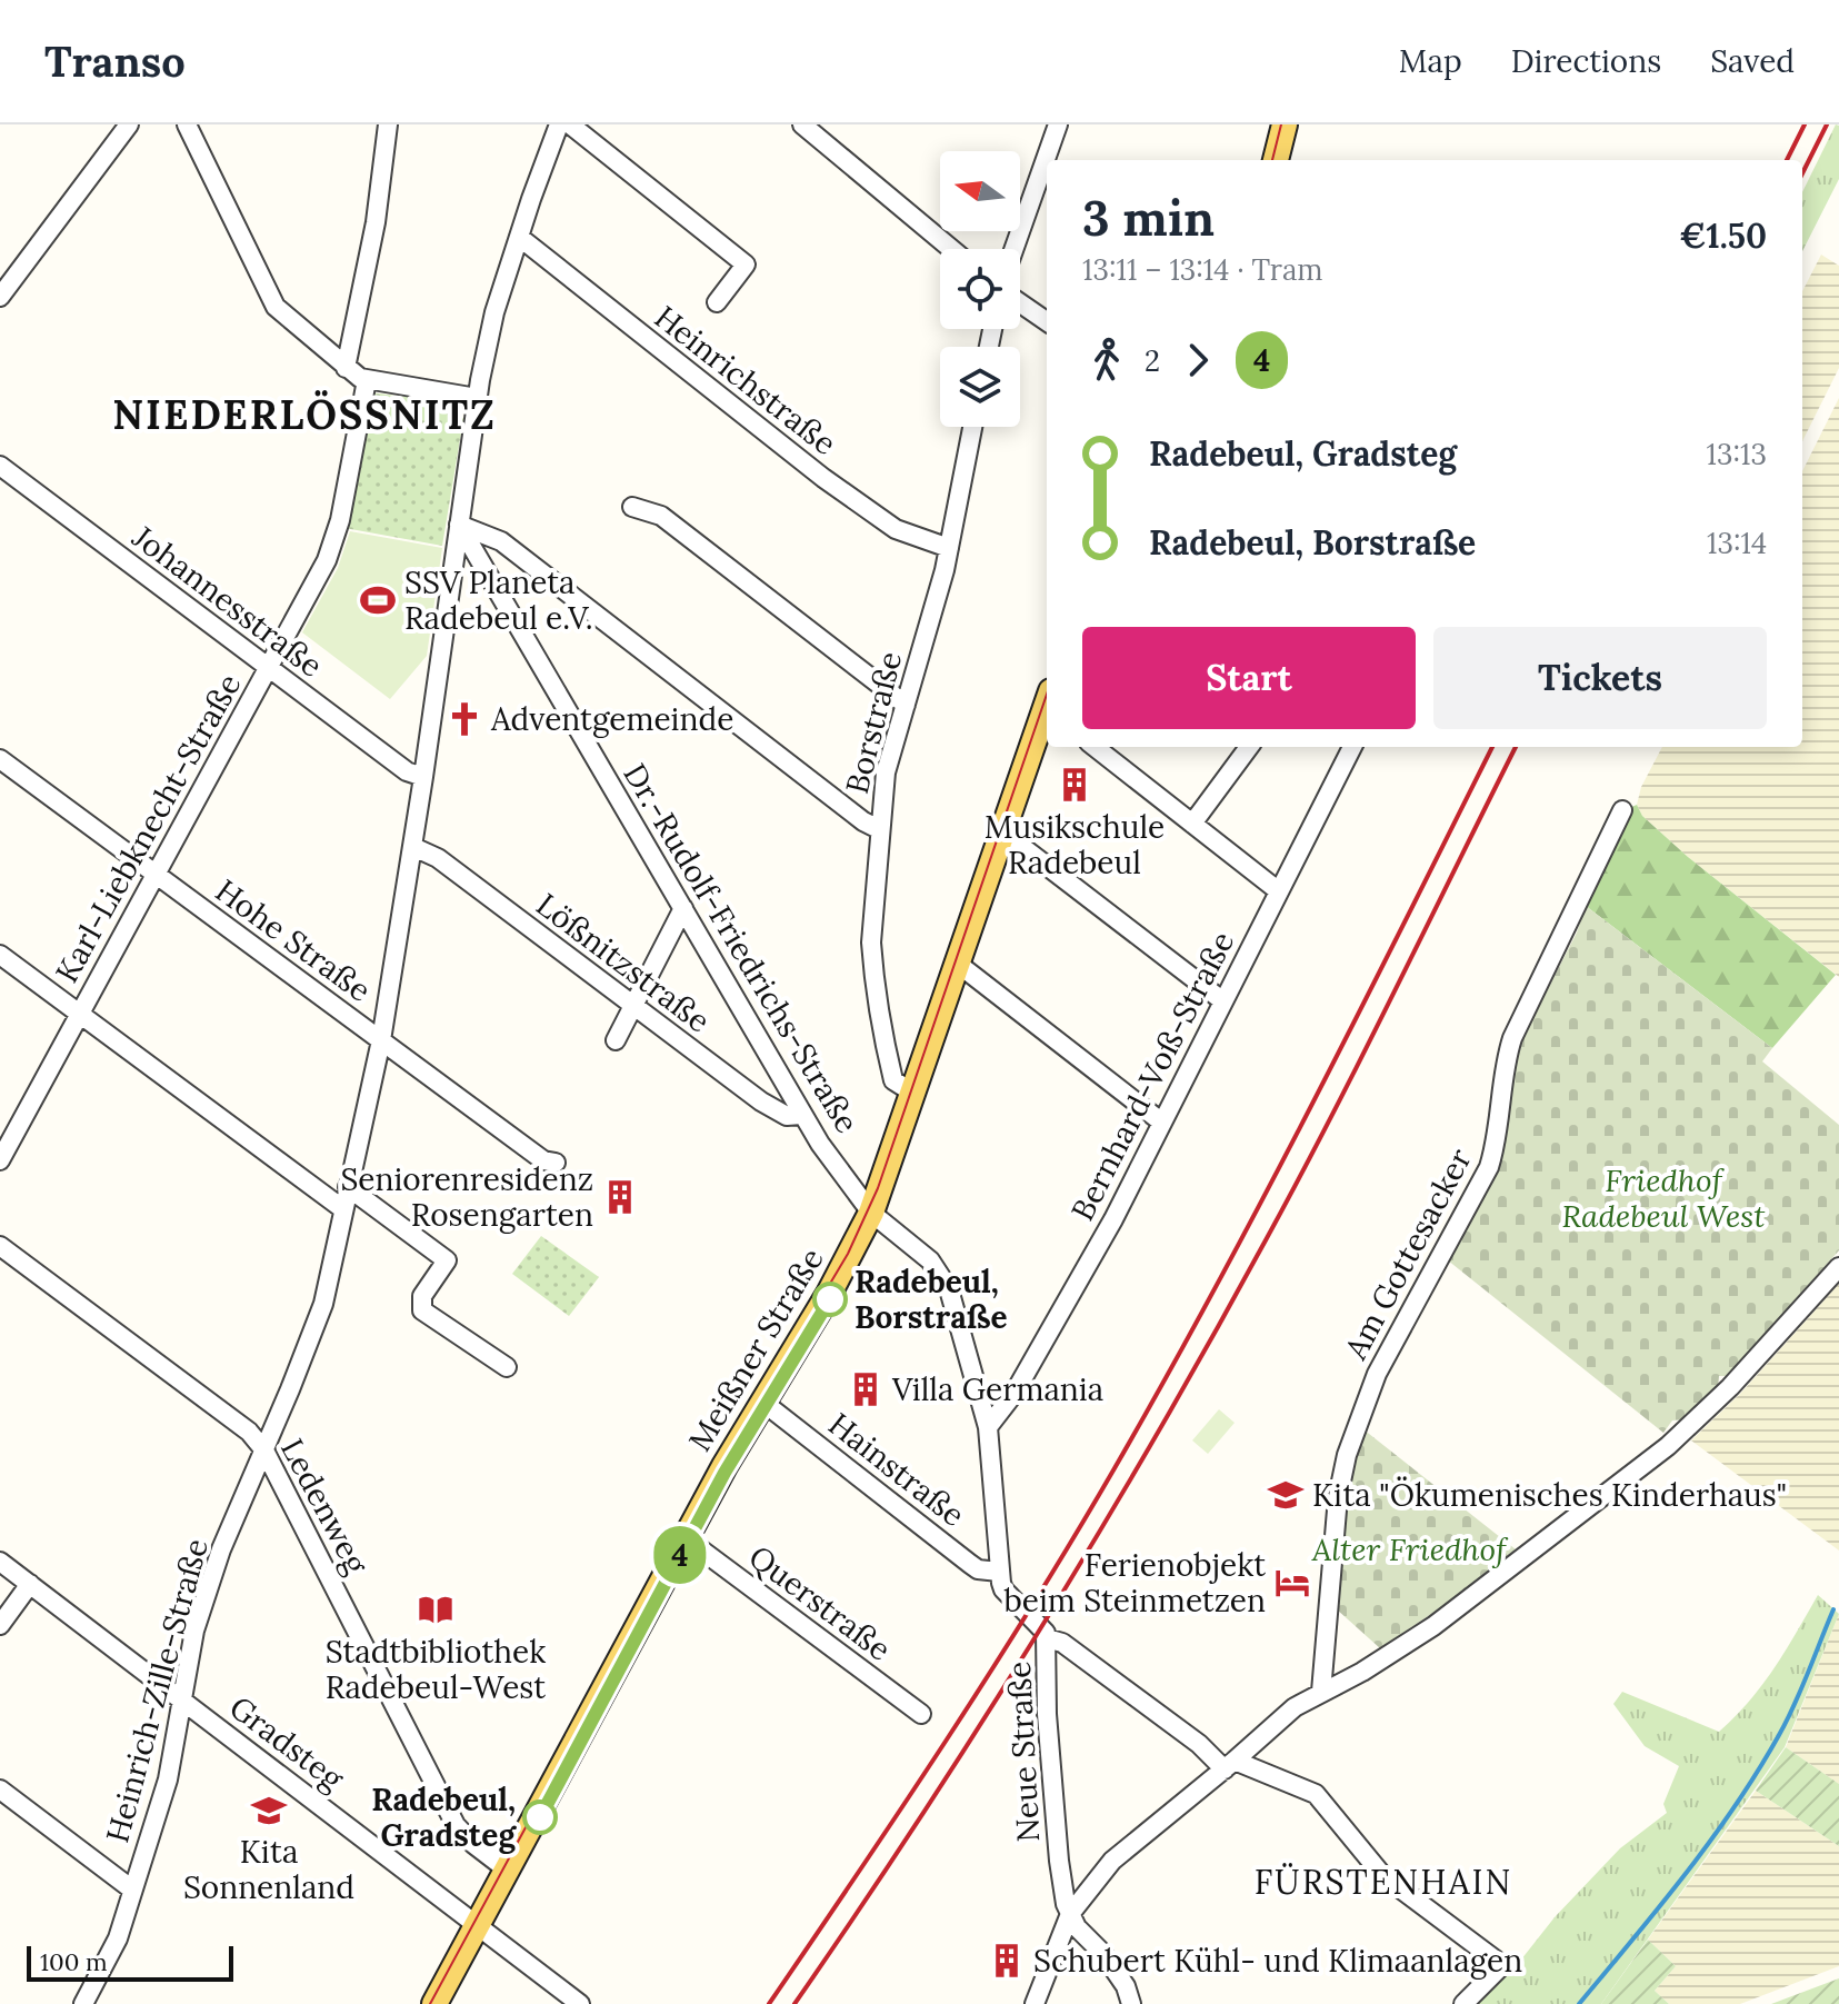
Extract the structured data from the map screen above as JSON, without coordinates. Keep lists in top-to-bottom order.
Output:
{
  "streets": {
    "main road": ["Meißner Straße"],
    "street": [
      "Heinrichstraße",
      "Johannesstraße",
      "Borstraße",
      "Karl-Liebknecht-Straße",
      "Hohe Straße",
      "Dr.-Rudolf-Friedrichs-Straße",
      "Lößnitzstraße",
      "Bernhard-Voß-Straße",
      "Am Gottesacker",
      "Hainstraße",
      "Ledenweg",
      "Querstraße",
      "Heinrich-Zille-Straße",
      "Gradsteg",
      "Neue Straße"
    ]
  },
  "crossings": [
    ["Heinrichstraße", "Borstraße"],
    ["Johannesstraße", "Karl-Liebknecht-Straße"],
    ["Johannesstraße", "Heinrich-Zille-Straße"],
    ["Borstraße", "Meißner Straße"],
    ["Karl-Liebknecht-Straße", "Hohe Straße"],
    ["Hohe Straße", "Heinrich-Zille-Straße"],
    ["Dr.-Rudolf-Friedrichs-Straße", "Lößnitzstraße"],
    ["Dr.-Rudolf-Friedrichs-Straße", "Meißner Straße"],
    ["Dr.-Rudolf-Friedrichs-Straße", "Heinrich-Zille-Straße"],
    ["Dr.-Rudolf-Friedrichs-Straße", "Neue Straße"],
    ["Lößnitzstraße", "Heinrich-Zille-Straße"],
    ["Bernhard-Voß-Straße", "Neue Straße"],
    ["Meißner Straße", "Hainstraße"],
    ["Meißner Straße", "Ledenweg"],
    ["Meißner Straße", "Querstraße"],
    ["Meißner Straße", "Gradsteg"],
    ["Meißner Straße", "Neue Straße"],
    ["Hainstraße", "Neue Straße"],
    ["Ledenweg", "Heinrich-Zille-Straße"],
    ["Heinrich-Zille-Straße", "Gradsteg"]
  ],
  "districts": ["NIEDERLÖSSNITZ", "FÜRSTENHAIN"],
  "parks": ["Friedhof Radebeul West", "Alter Friedhof"],
  "places": {
    "sports": ["SSV Planeta Radebeul e.V."],
    "church": ["Adventgemeinde"],
    "building": [
      "Musikschule Radebeul",
      "Seniorenresidenz Rosengarten",
      "Villa Germania",
      "Schubert Kühl- und Klimaanlagen"
    ],
    "other": ["Radebeul, Borstraße", "Radebeul, Gradsteg"],
    "school or university": ["Kita \"Ökumenisches Kinderhaus\"", "Kita Sonnenland"],
    "hotel": ["Ferienobjekt beim Steinmetzen"],
    "library": ["Stadtbibliothek Radebeul-West"]
  },
  "lines": ["tram line 4"],
  "scale_bar": "100 m",
  "north": "left",
  "page": {
    "header": "Transo",
    "nav": ["Map", "Directions", "Saved"],
    "on_map": "4",
    "heading": ["3 min", "13:11 – 13:14 · Tram", "€1.50"],
    "legs": ["2", "4"],
    "list": [
      {
        "name": "Radebeul, Gradsteg",
        "value": "13:13"
      },
      {
        "name": "Radebeul, Borstraße",
        "value": "13:14"
      }
    ],
    "buttons": ["Start", "Tickets"],
    "scale": "100 m"
  }
}
